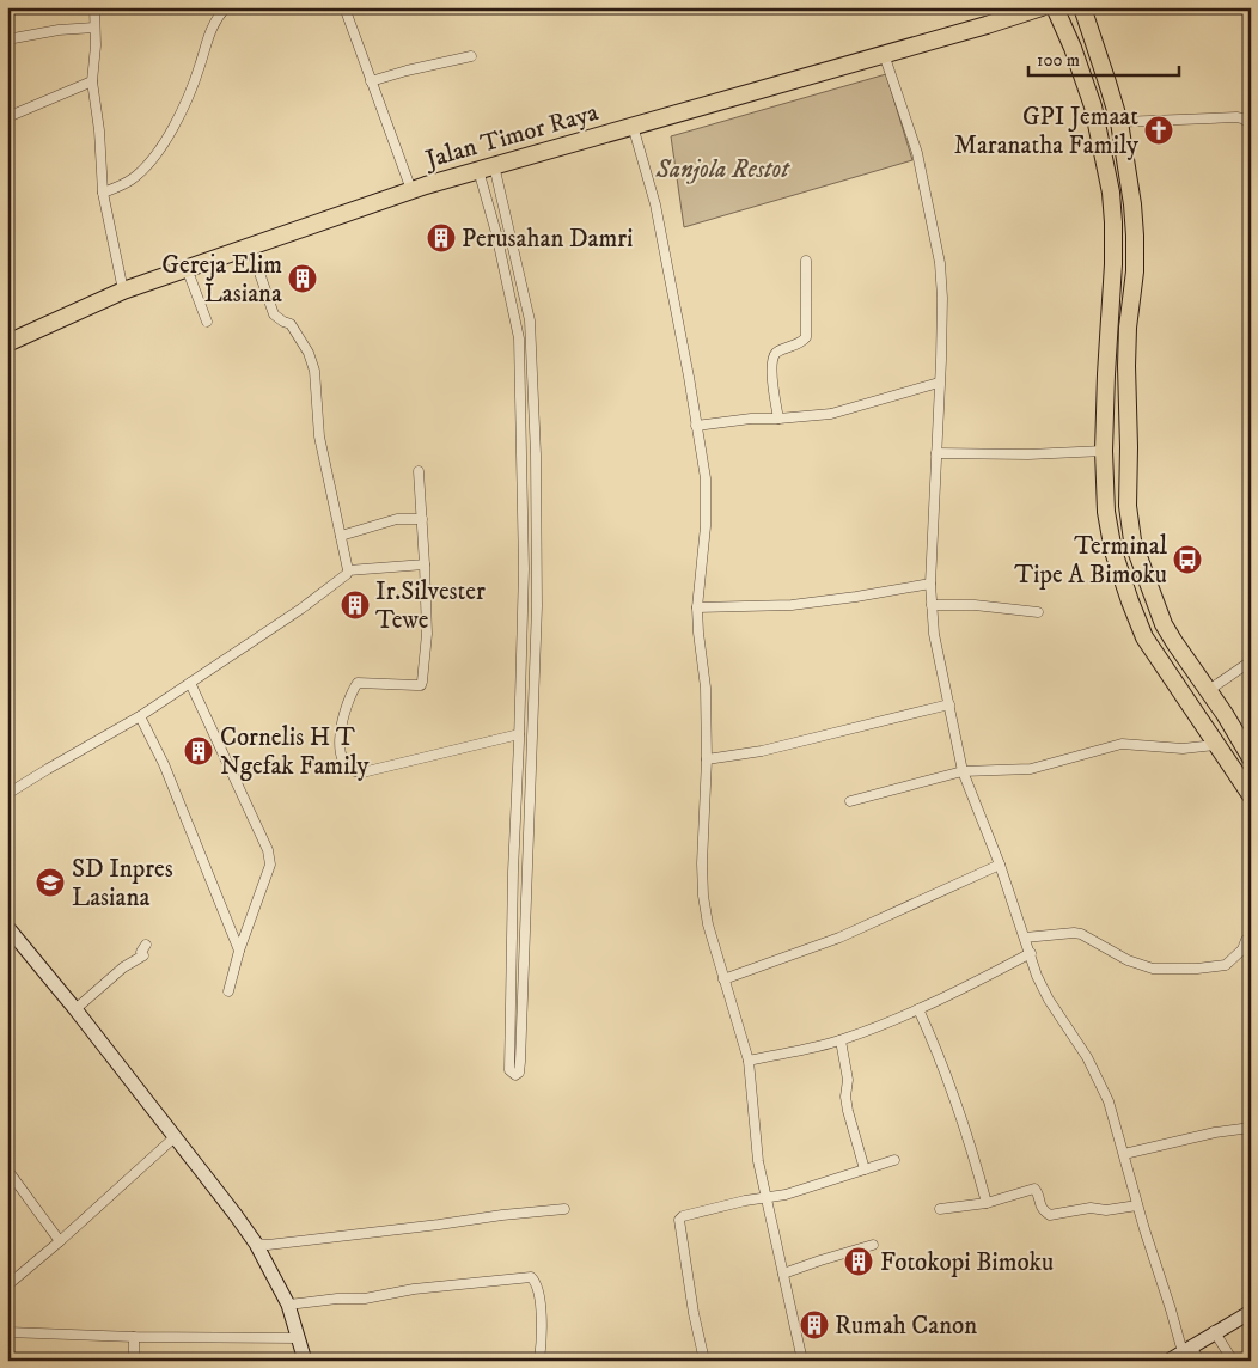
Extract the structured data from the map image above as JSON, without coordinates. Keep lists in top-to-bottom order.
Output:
{
  "streets": {
    "highway": ["Jalan Timor Raya"]
  },
  "parks": ["Sanjola Restot"],
  "places": {
    "church": ["GPI Jemaat Maranatha Family"],
    "building": [
      "Perusahan Damri",
      "Gereja Elim Lasiana",
      "Ir.Silvester Tewe",
      "Cornelis H T Ngefak Family",
      "Fotokopi Bimoku",
      "Rumah Canon"
    ],
    "bus stop": ["Terminal Tipe A Bimoku"],
    "school or university": ["SD Inpres Lasiana"]
  },
  "scale_bar": "100 m"
}
